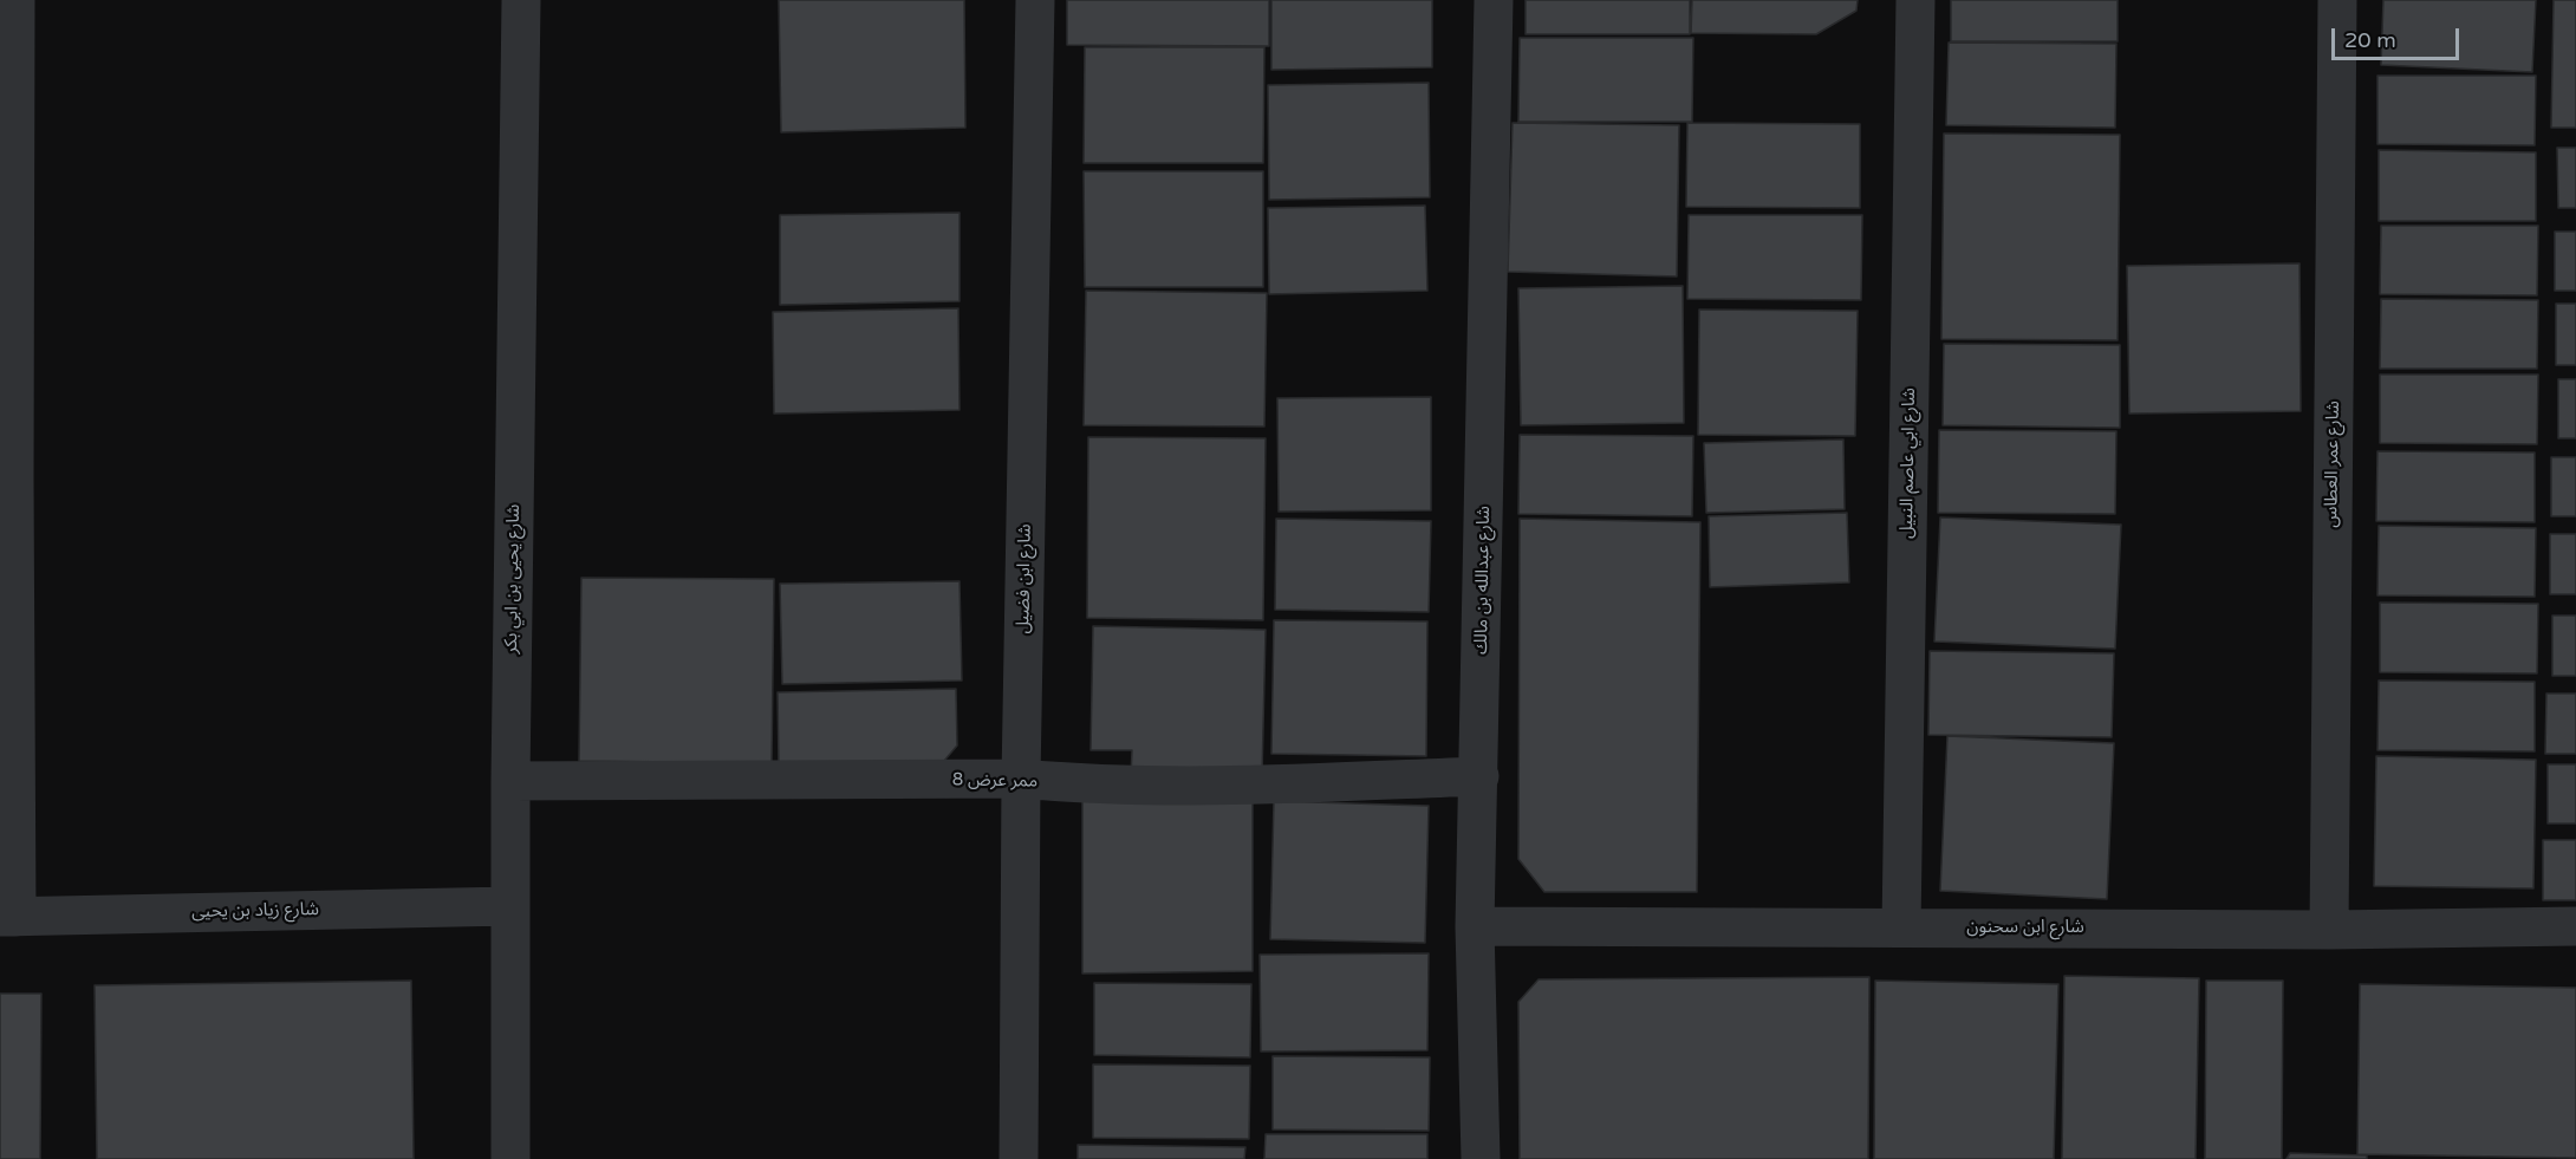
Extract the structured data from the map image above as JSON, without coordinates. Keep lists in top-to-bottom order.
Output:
{
  "streets": {
    "street": [
      "شارع ابي عاصم النبيل",
      "شارع عمر العطاس",
      "شارع يحيى بن ابي بكر",
      "شارع ابن فضيل",
      "شارع عبدالله بن مالك",
      "ممر عرض 8",
      "شارع زياد بن يحيى",
      "شارع ابن سحنون"
    ]
  },
  "crossings": [
    ["شارع ابي عاصم النبيل", "شارع ابن سحنون"],
    ["شارع عمر العطاس", "شارع ابن سحنون"],
    ["شارع يحيى بن ابي بكر", "ممر عرض 8"],
    ["شارع يحيى بن ابي بكر", "شارع زياد بن يحيى"],
    ["شارع ابن فضيل", "ممر عرض 8"],
    ["شارع عبدالله بن مالك", "ممر عرض 8"],
    ["شارع عبدالله بن مالك", "شارع ابن سحنون"]
  ],
  "scale_bar": "20 m"
}
